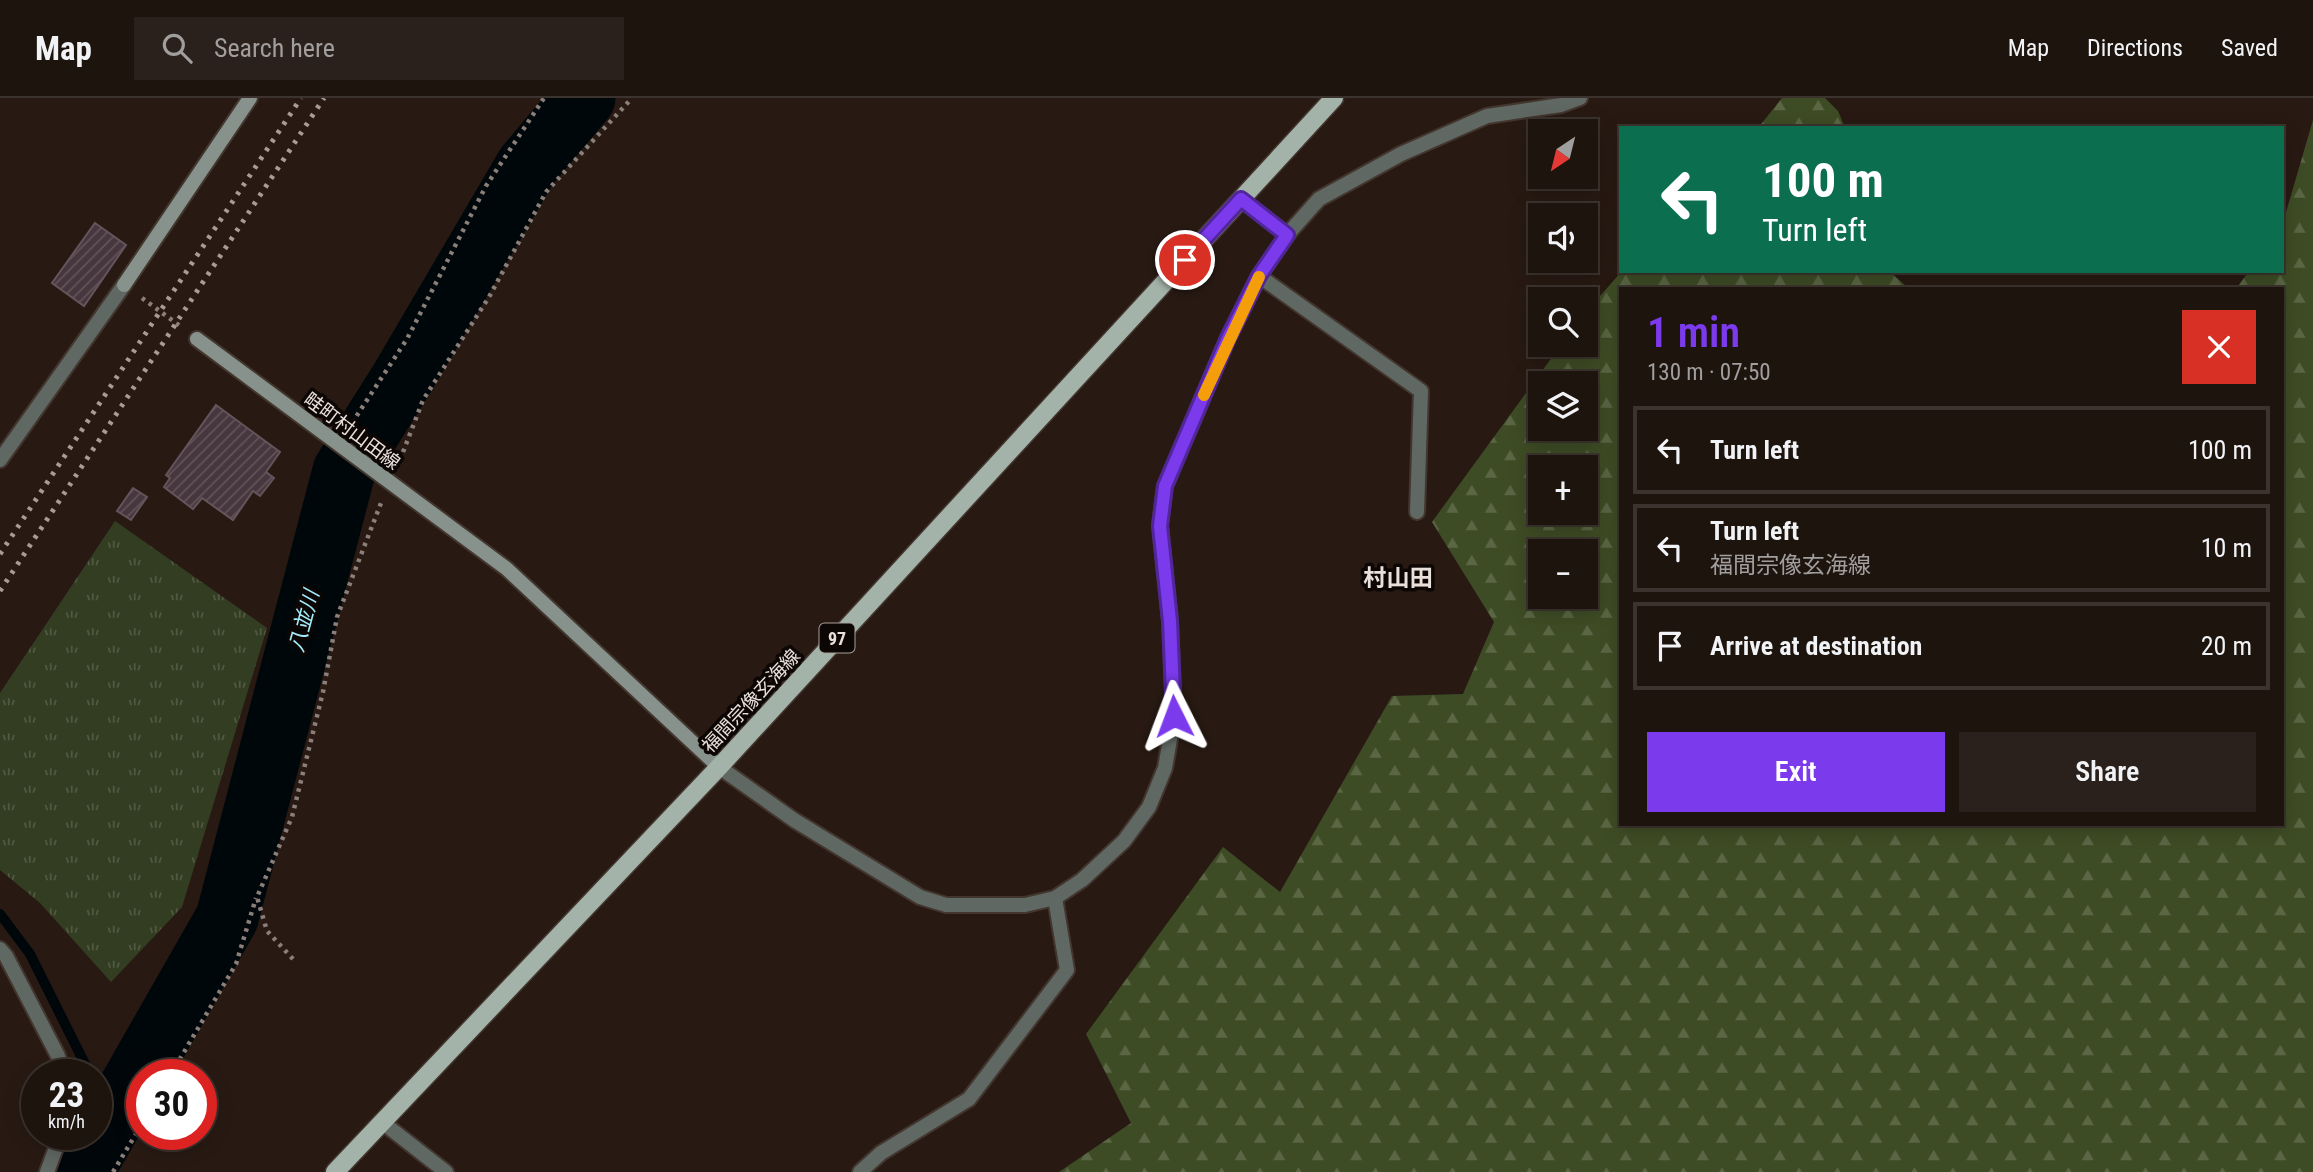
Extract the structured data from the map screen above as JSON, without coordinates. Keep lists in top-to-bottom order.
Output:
{
  "streets": {
    "main road": ["畦町村山田線", "97", "福間宗像玄海線"]
  },
  "crossings": [
    ["畦町村山田線", "福間宗像玄海線"]
  ],
  "districts": ["村山田"],
  "water": ["八並川"],
  "north": "bottom left",
  "page": {
    "header": "Map",
    "search": "Search here",
    "nav": ["Map", "Directions", "Saved"],
    "map_buttons": ["+", "−"],
    "turn": ["100 m", "Turn left"],
    "heading": ["1 min", "130 m · 07:50"],
    "list": [
      {
        "name": "Turn left",
        "value": "100 m"
      },
      {
        "name": "Turn left",
        "note": "福間宗像玄海線",
        "value": "10 m"
      },
      {
        "name": "Arrive at destination",
        "value": "20 m"
      }
    ],
    "buttons": ["Exit", "Share"],
    "speed": "23 km/h",
    "limit": "30"
  }
}
